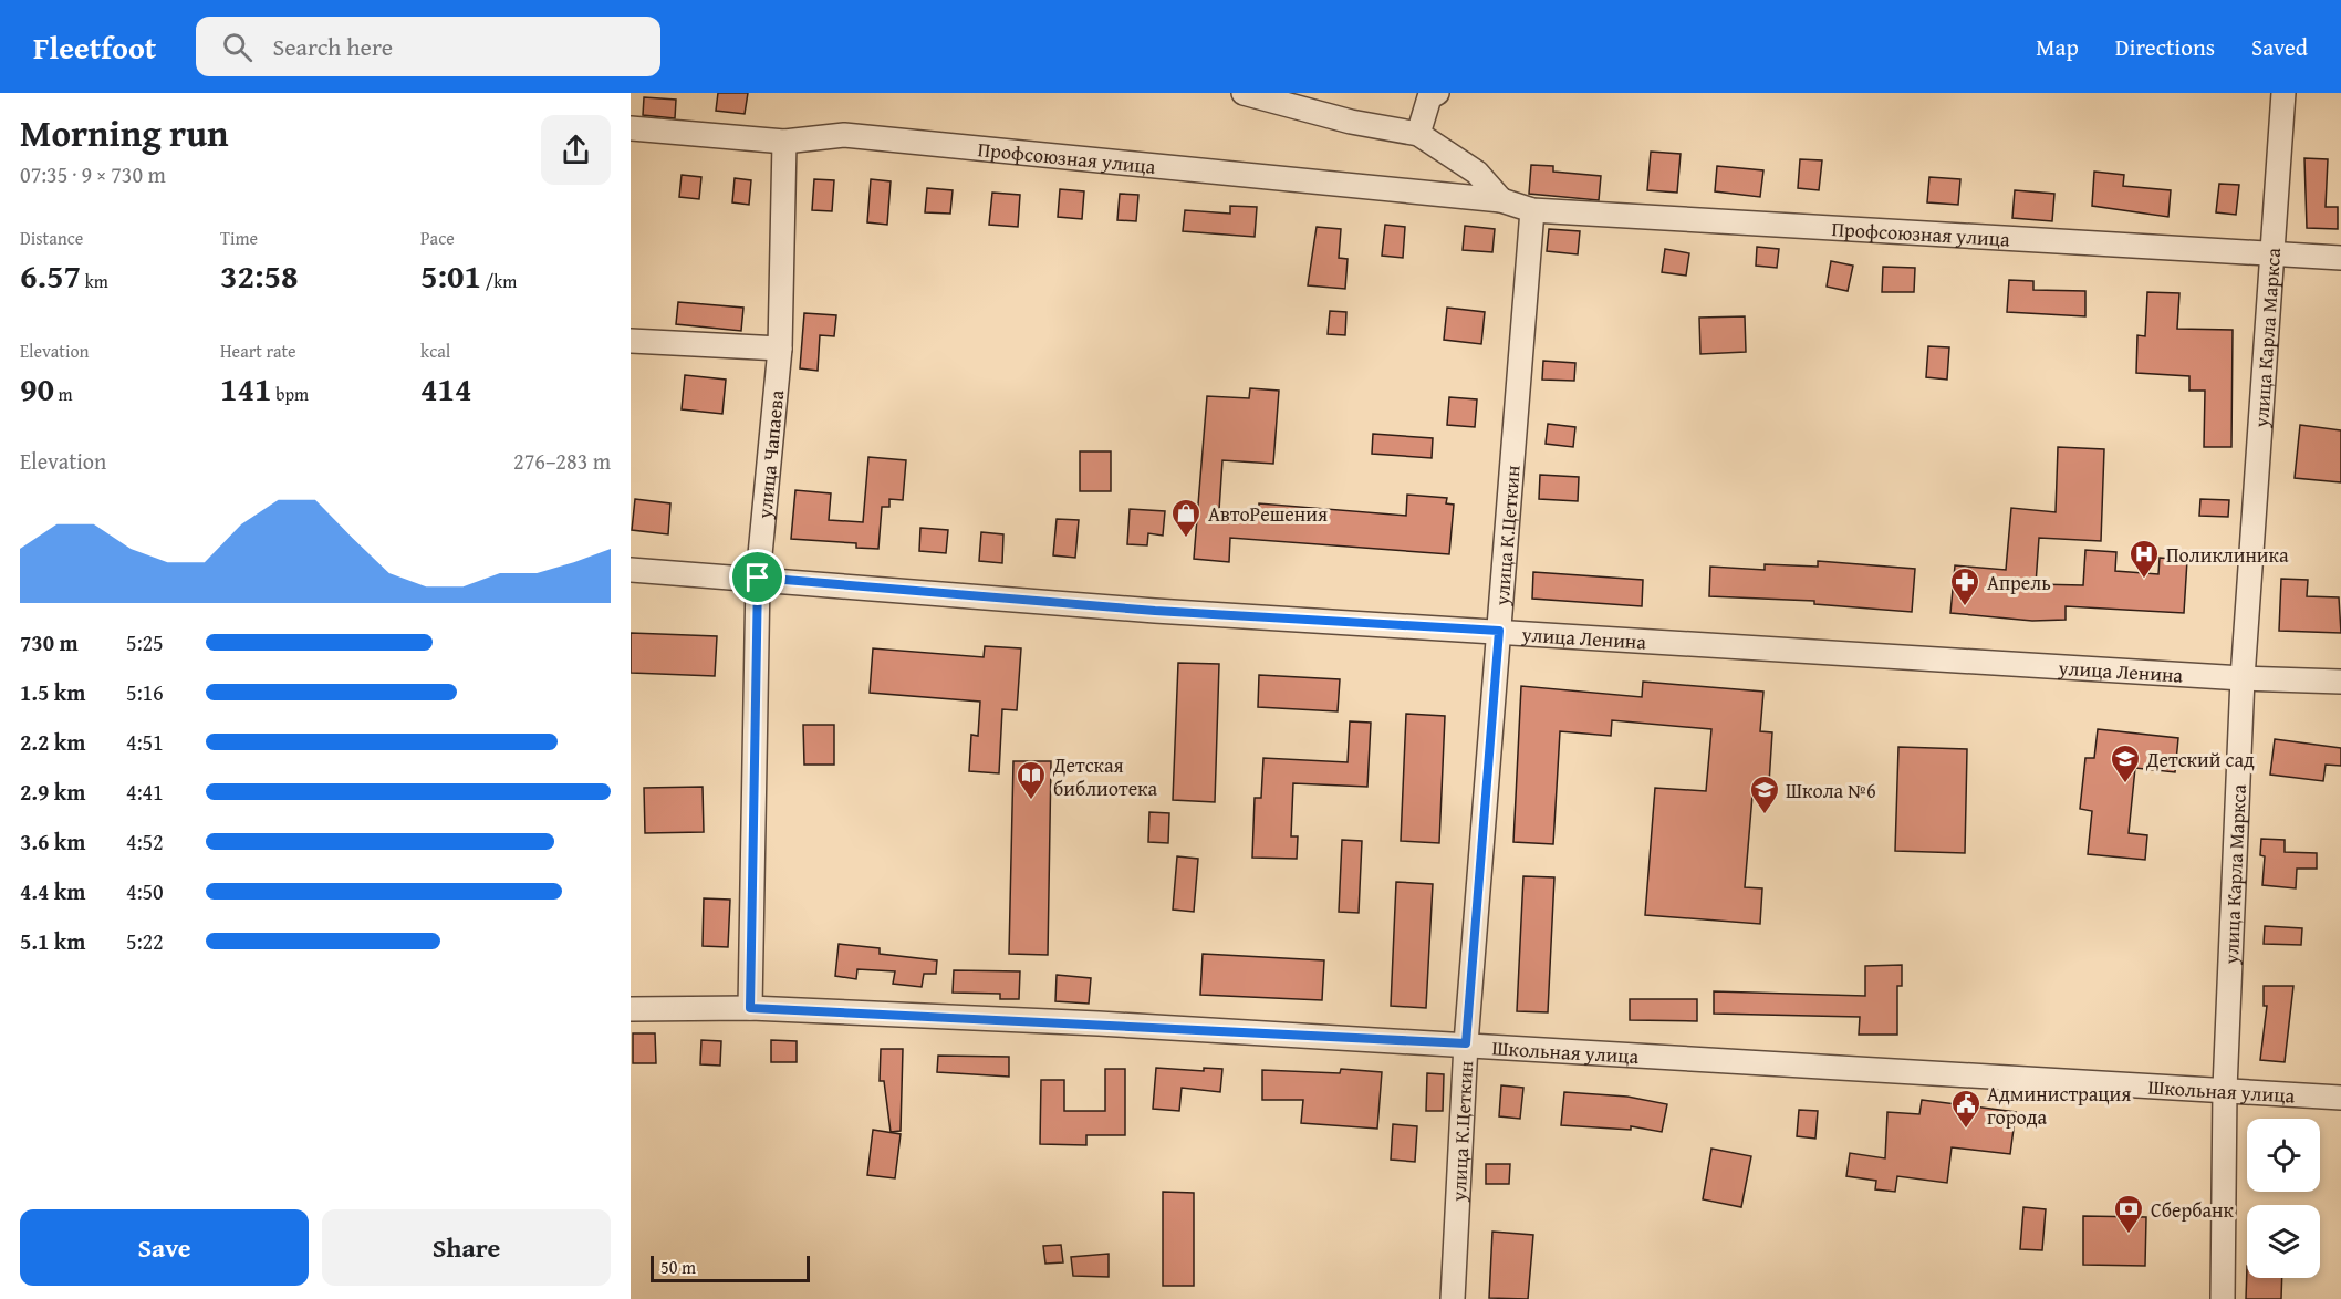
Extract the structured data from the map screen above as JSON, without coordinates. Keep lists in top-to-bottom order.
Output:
{
  "streets": {
    "street": [
      "Профсоюзная улица",
      "улица Карла Маркса",
      "улица Чапаева",
      "улица К.Цеткин",
      "улица Ленина",
      "Школьная улица"
    ]
  },
  "crossings": [
    ["Профсоюзная улица", "улица Карла Маркса"],
    ["Профсоюзная улица", "улица Чапаева"],
    ["Профсоюзная улица", "улица К.Цеткин"],
    ["улица Карла Маркса", "улица Ленина"],
    ["улица Карла Маркса", "Школьная улица"],
    ["улица Чапаева", "улица Ленина"],
    ["улица Чапаева", "Школьная улица"],
    ["улица К.Цеткин", "улица Ленина"],
    ["улица К.Цеткин", "Школьная улица"]
  ],
  "places": {
    "shop": ["АвтоРешения"],
    "hospital": ["Поликлиника"],
    "pharmacy": ["Апрель"],
    "school or university": ["Детский сад", "Школа №6"],
    "library": ["Детская библиотека"],
    "public building": ["Администрация города"],
    "bank": ["Сбербанк"]
  },
  "scale_bar": "50 m",
  "page": {
    "header": "Fleetfoot",
    "search": "Search here",
    "nav": ["Map", "Directions", "Saved"],
    "heading": ["Morning run", "07:35 · 9 × 730 m"],
    "stats": [
      ["Distance", "6.57 km"],
      ["Time", "32:58"],
      ["Pace", "5:01 /km"],
      ["Elevation", "90 m"],
      ["Heart rate", "141 bpm"],
      ["kcal", "414"]
    ],
    "chart": ["Elevation", "276–283 m"],
    "list": [
      {
        "name": "730 m",
        "note": "5:25"
      },
      {
        "name": "1.5 km",
        "note": "5:16"
      },
      {
        "name": "2.2 km",
        "note": "4:51"
      },
      {
        "name": "2.9 km",
        "note": "4:41"
      },
      {
        "name": "3.6 km",
        "note": "4:52"
      },
      {
        "name": "4.4 km",
        "note": "4:50"
      },
      {
        "name": "5.1 km",
        "note": "5:22"
      }
    ],
    "buttons": ["Save", "Share"],
    "scale": "50 m"
  }
}
